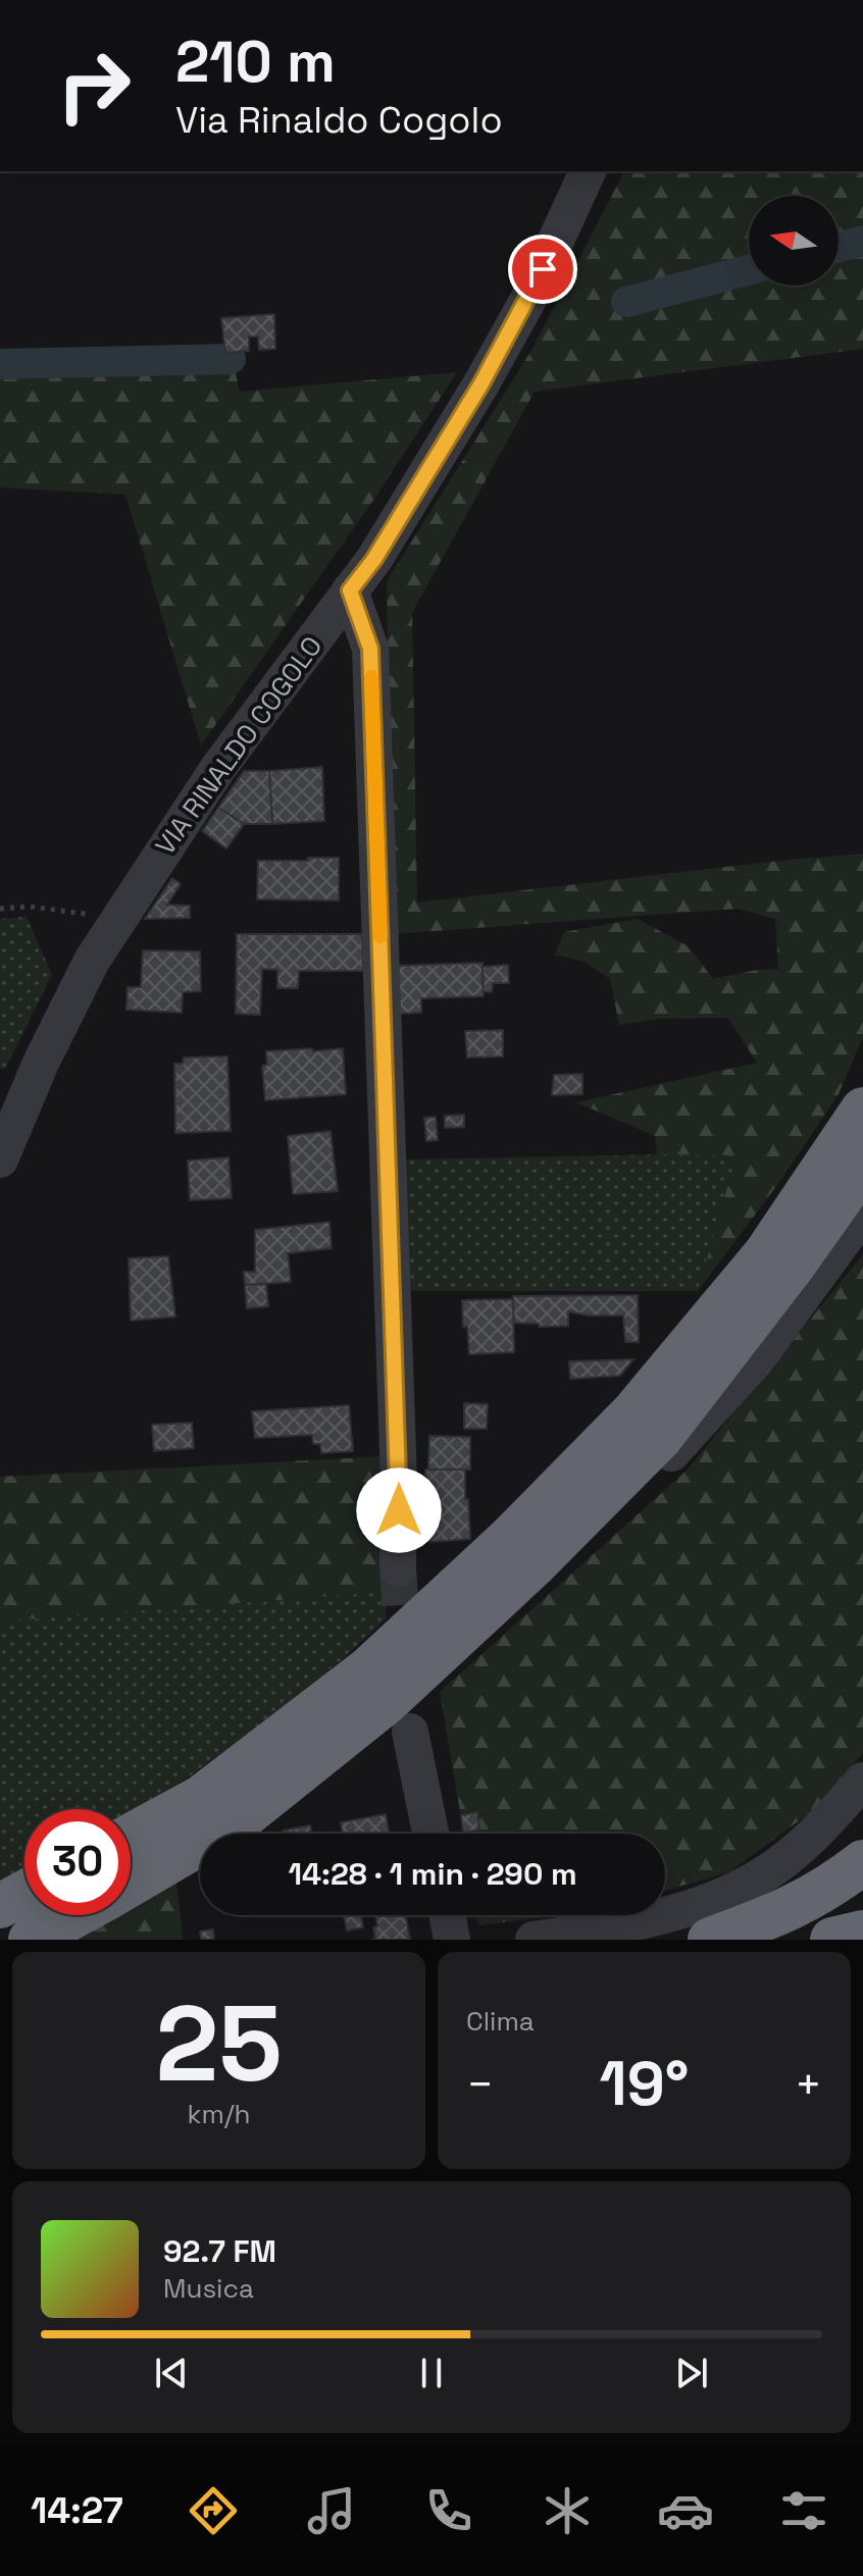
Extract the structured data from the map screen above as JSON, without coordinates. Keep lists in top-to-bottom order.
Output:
{
  "streets": {
    "street": ["VIA RINALDO COGOLO"]
  },
  "north": "left",
  "page": {
    "turn": ["210 m", "Via Rinaldo Cogolo"],
    "limit": "30",
    "trip": "14:28 · 1 min · 290 m",
    "tile": [
      ["25", "km/h"],
      "Clima"
    ],
    "heat": ["−", "19°", "+"],
    "song": ["92.7 FM", "Musica"],
    "tabs": "14:27"
  }
}
